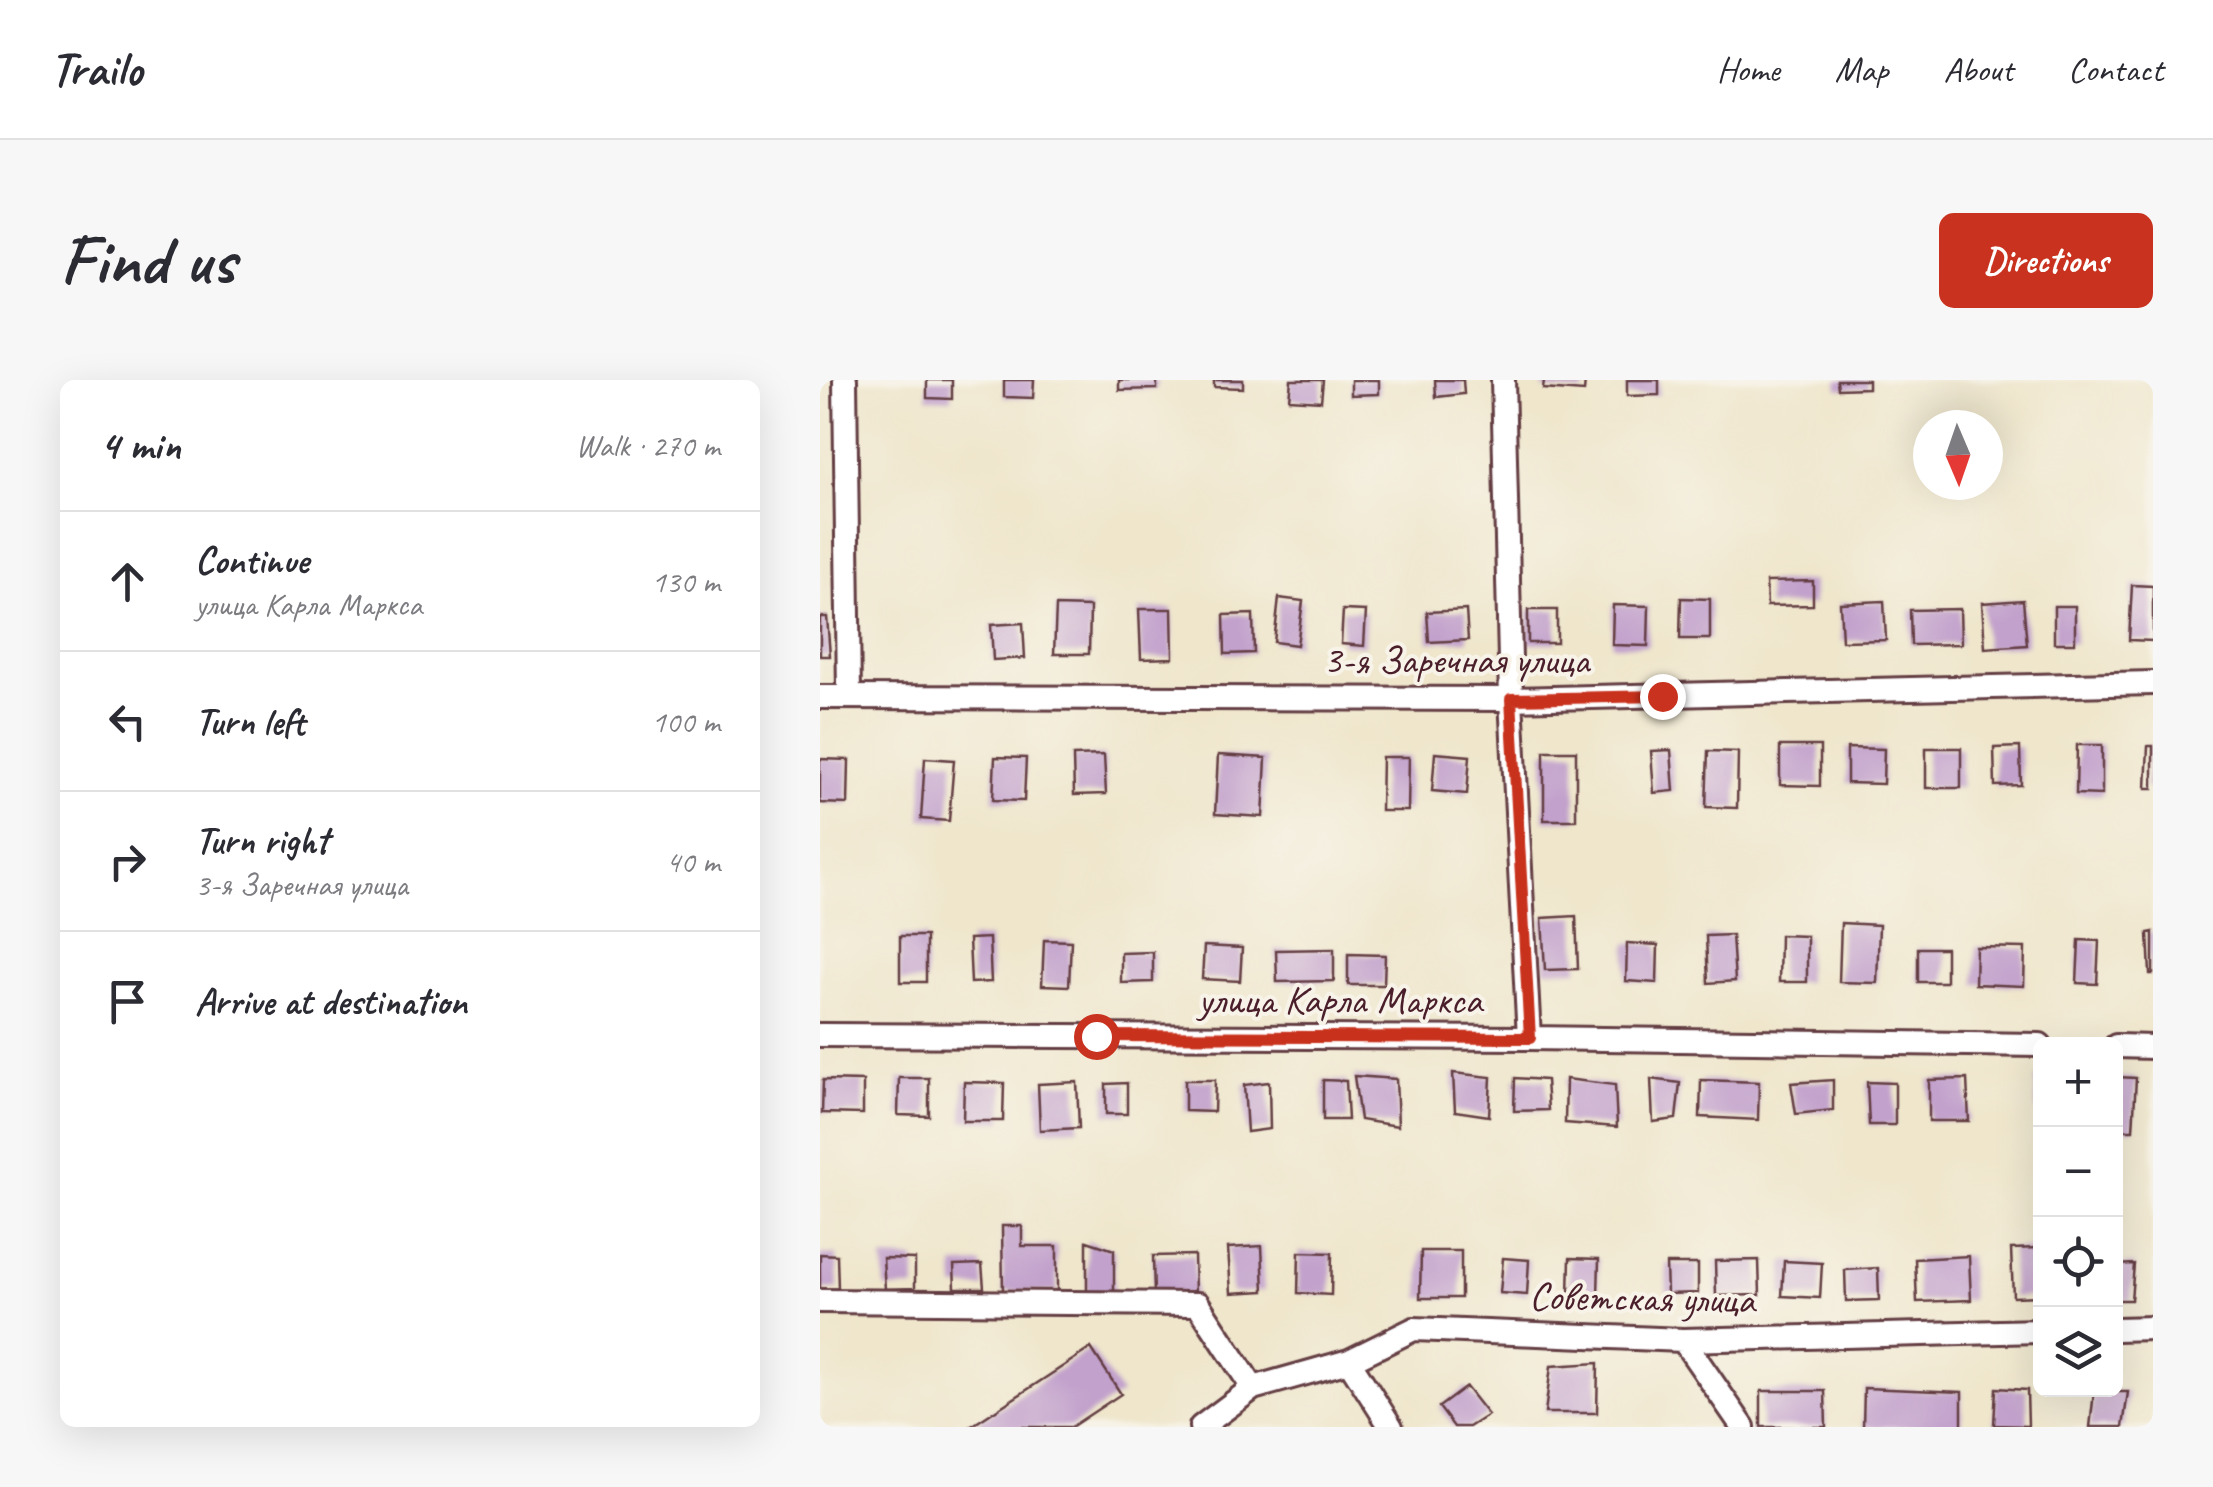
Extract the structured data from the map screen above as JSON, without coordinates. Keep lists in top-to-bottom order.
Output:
{
  "streets": {
    "street": ["3-я Заречная улица", "улица Карла Маркса", "Советская улица"]
  },
  "north": "bottom",
  "page": {
    "header": "Trailo",
    "nav": [
      "Home",
      "Map",
      "About",
      "Contact"
    ],
    "buttons": "Directions",
    "title": "Find us",
    "heading": ["4 min", "Walk · 270 m"],
    "list": [
      ["Continue", "улица Карла Маркса", "130 m"],
      ["Turn left", "100 m"],
      ["Turn right", "3-я Заречная улица", "40 m"],
      "Arrive at destination"
    ],
    "map_buttons": ["+", "−"]
  }
}
